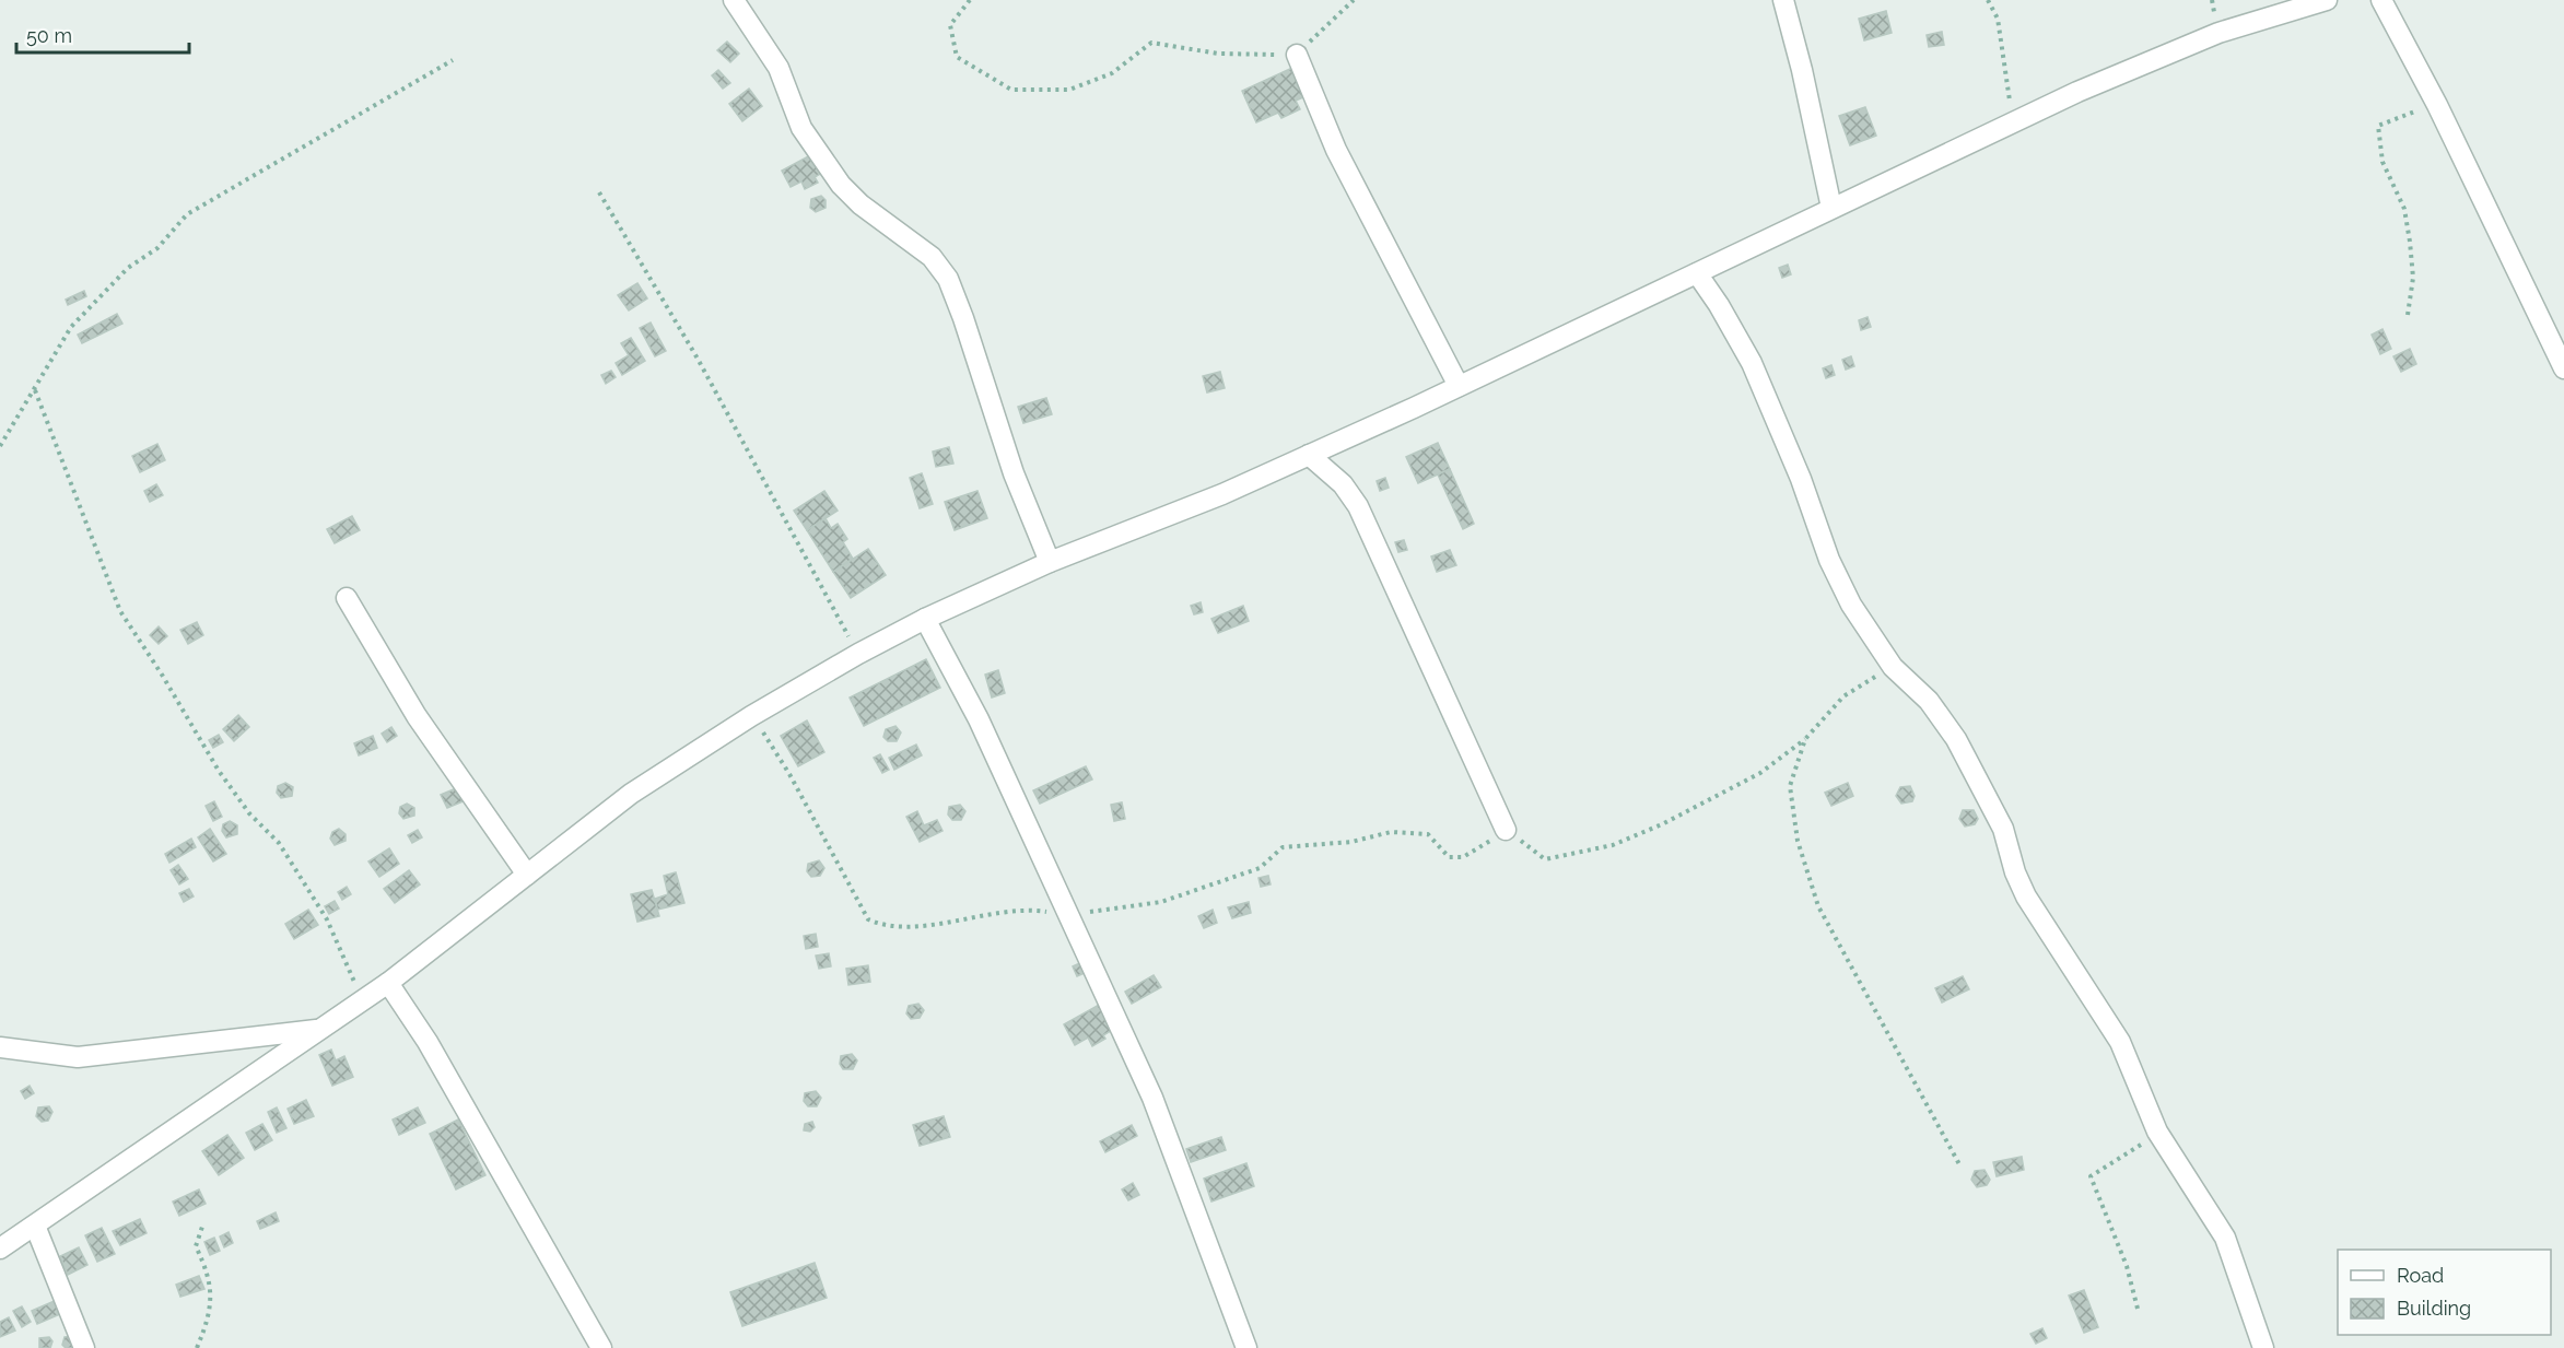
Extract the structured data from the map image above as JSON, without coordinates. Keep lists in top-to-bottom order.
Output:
{
  "legend": ["Road", "Building"],
  "scale_bar": "50 m"
}
